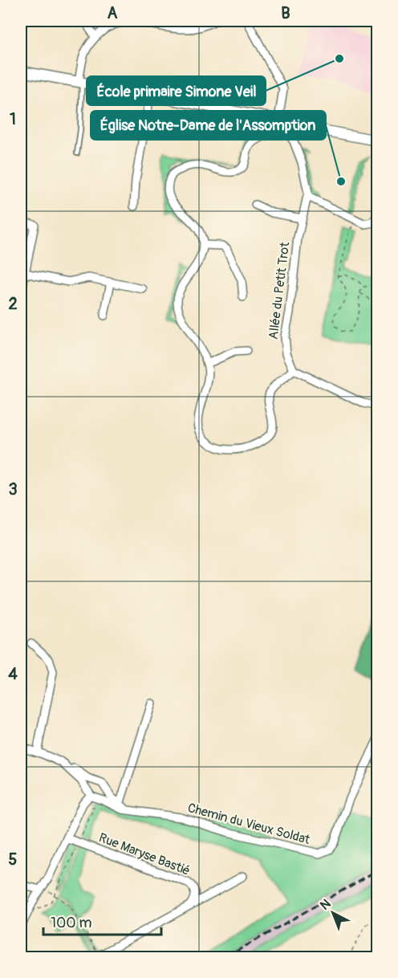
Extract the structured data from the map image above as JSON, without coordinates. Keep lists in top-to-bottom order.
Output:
{
  "streets": {
    "street": ["Allée du Petit Trot", "Chemin du Vieux Soldat", "Rue Maryse Bastié"]
  },
  "places": ["École primaire Simone Veil", "Église Notre-Dame de l'Assomption"],
  "scale_bar": "100 m",
  "north": "top left",
  "grid": {
    "columns": ["A", "B"],
    "rows": [
      "1",
      "2",
      "3",
      "4",
      "5"
    ]
  }
}
